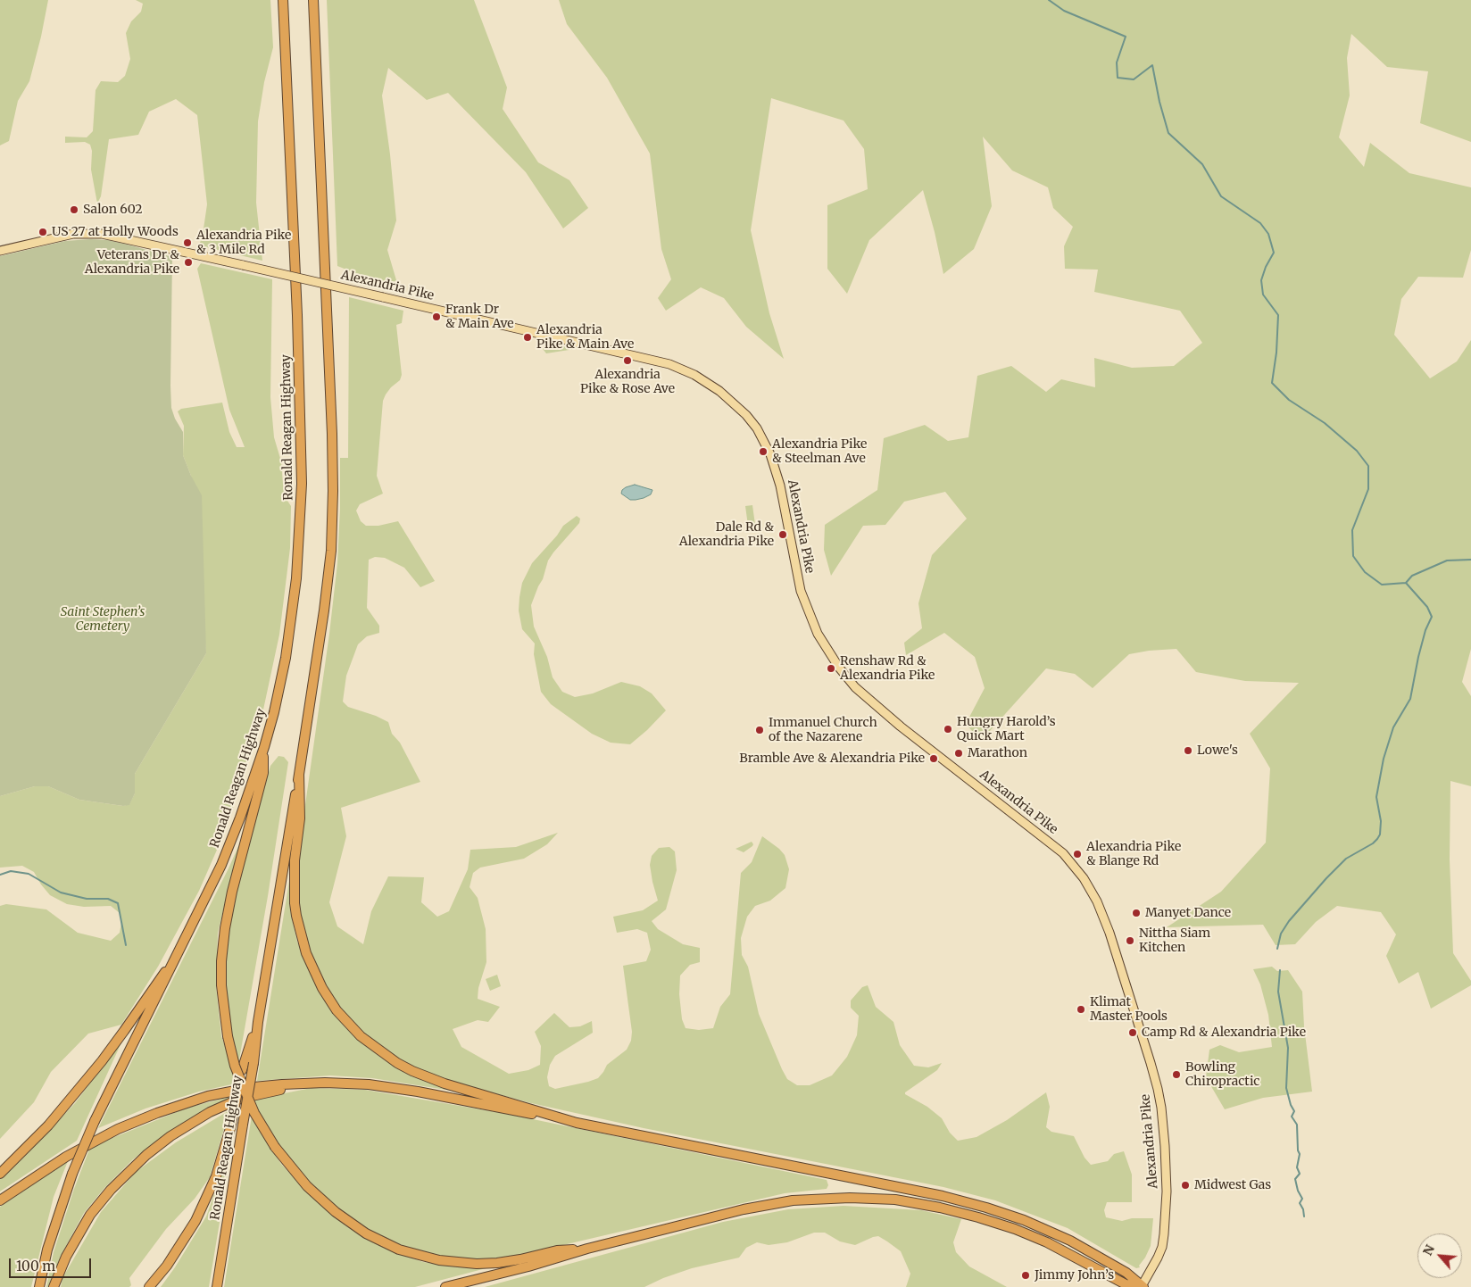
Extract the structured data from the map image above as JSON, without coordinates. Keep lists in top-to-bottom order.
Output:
{
  "streets": {
    "highway": ["Ronald Reagan Highway"],
    "main road": ["Alexandria Pike"]
  },
  "parks": ["Saint Stephen’s Cemetery"],
  "places": [
    "Salon 602",
    "US 27 at Holly Woods",
    "Alexandria Pike & 3 Mile Rd",
    "Veterans Dr & Alexandria Pike",
    "Frank Dr & Main Ave",
    "Alexandria Pike & Main Ave",
    "Alexandria Pike & Rose Ave",
    "Alexandria Pike & Steelman Ave",
    "Dale Rd & Alexandria Pike",
    "Renshaw Rd & Alexandria Pike",
    "Hungry Harold’s Quick Mart",
    "Immanuel Church of the Nazarene",
    "Lowe's",
    "Marathon",
    "Bramble Ave & Alexandria Pike",
    "Alexandria Pike & Blange Rd",
    "Manyet Dance",
    "Nittha Siam Kitchen",
    "Klimat Master Pools",
    "Camp Rd & Alexandria Pike",
    "Bowling Chiropractic",
    "Midwest Gas",
    "Jimmy John’s"
  ],
  "scale_bar": "100 m",
  "north": "top left"
}
